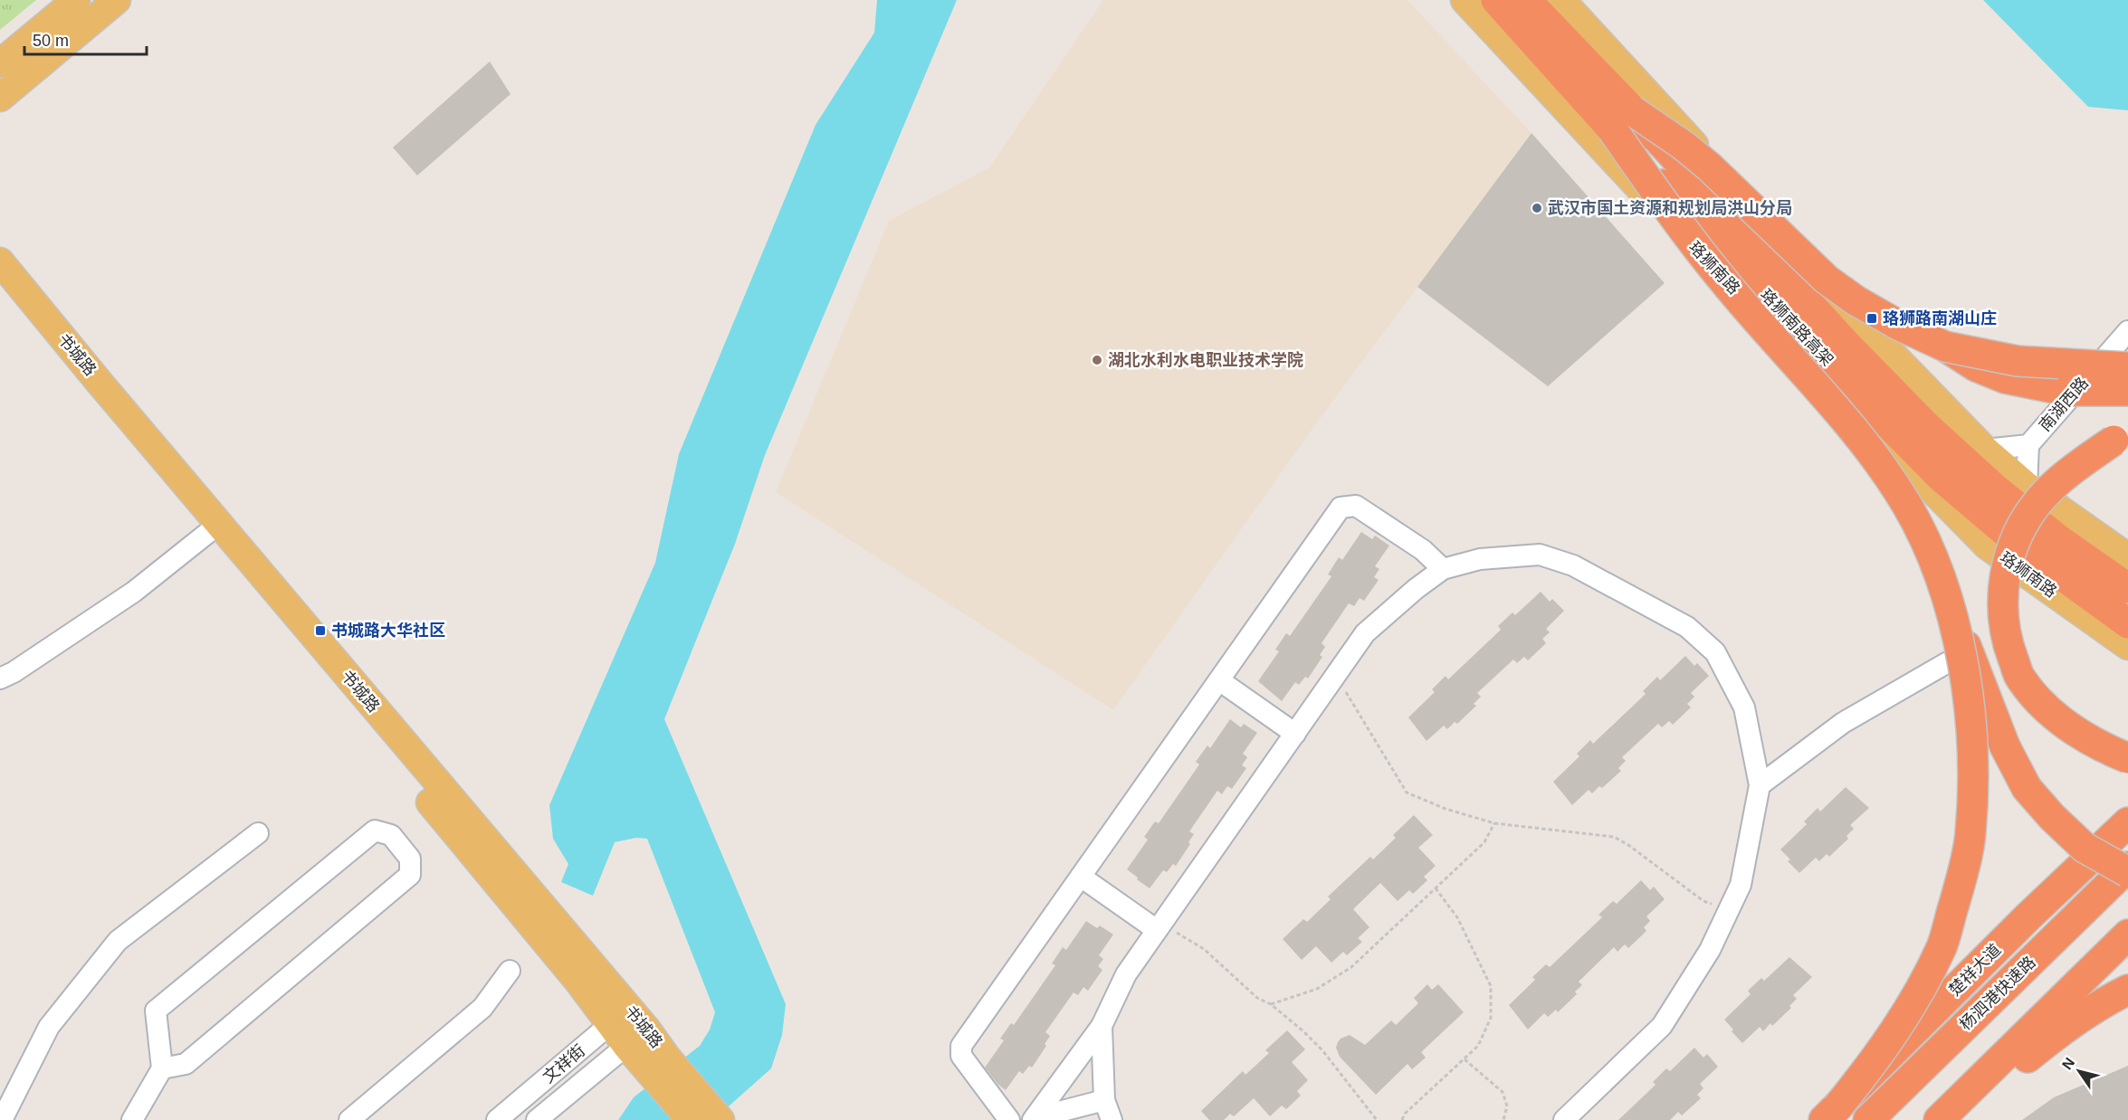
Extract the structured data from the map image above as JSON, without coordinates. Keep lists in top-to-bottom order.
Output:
{
  "streets": {
    "highway": ["珞狮南路高架", "楚祥大道", "杨泗港快速路"],
    "main road": ["珞狮南路", "书城路"],
    "street": ["南湖西路", "文祥街"]
  },
  "crossings": [
    ["书城路", "文祥街"]
  ],
  "places": {
    "other": ["武汉市国土资源和规划局洪山分局", "湖北水利水电职业技术学院"],
    "transit": ["珞狮路南湖山庄", "书城路大华社区"]
  },
  "scale_bar": "50 m",
  "north": "top left"
}
